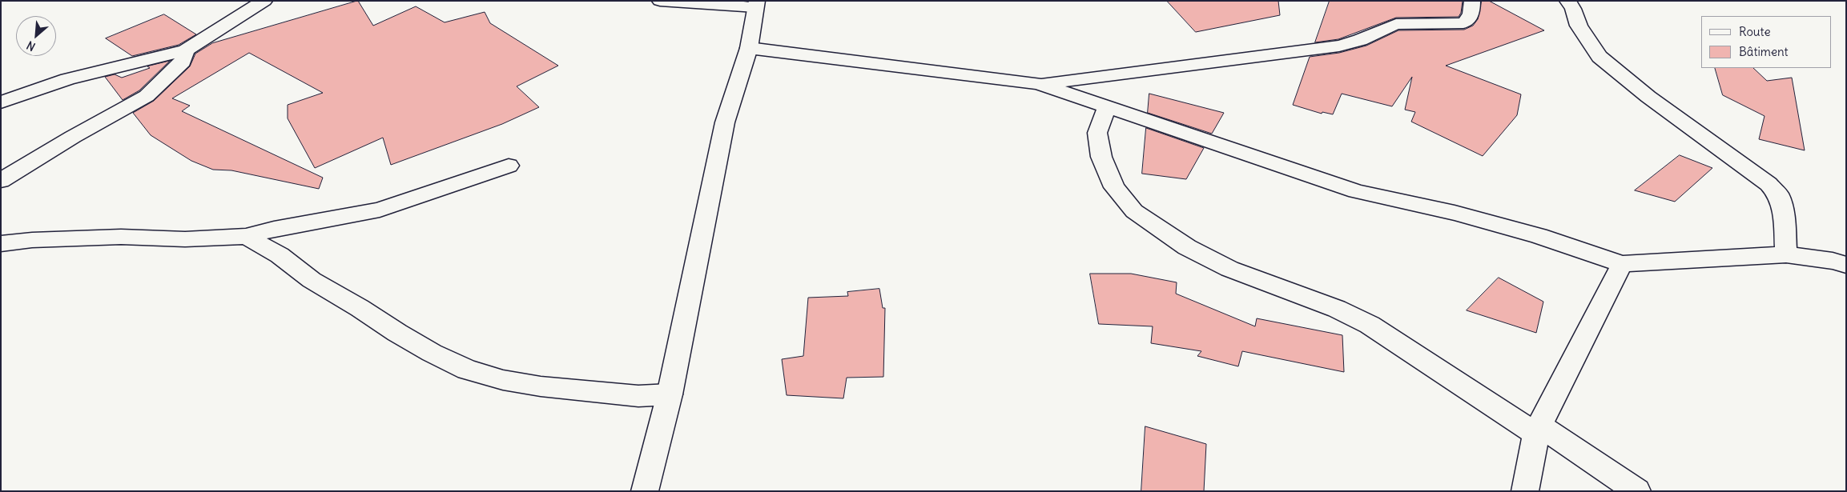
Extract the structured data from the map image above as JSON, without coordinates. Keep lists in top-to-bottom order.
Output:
{
  "legend": ["Route", "Bâtiment"],
  "north": "bottom left"
}
